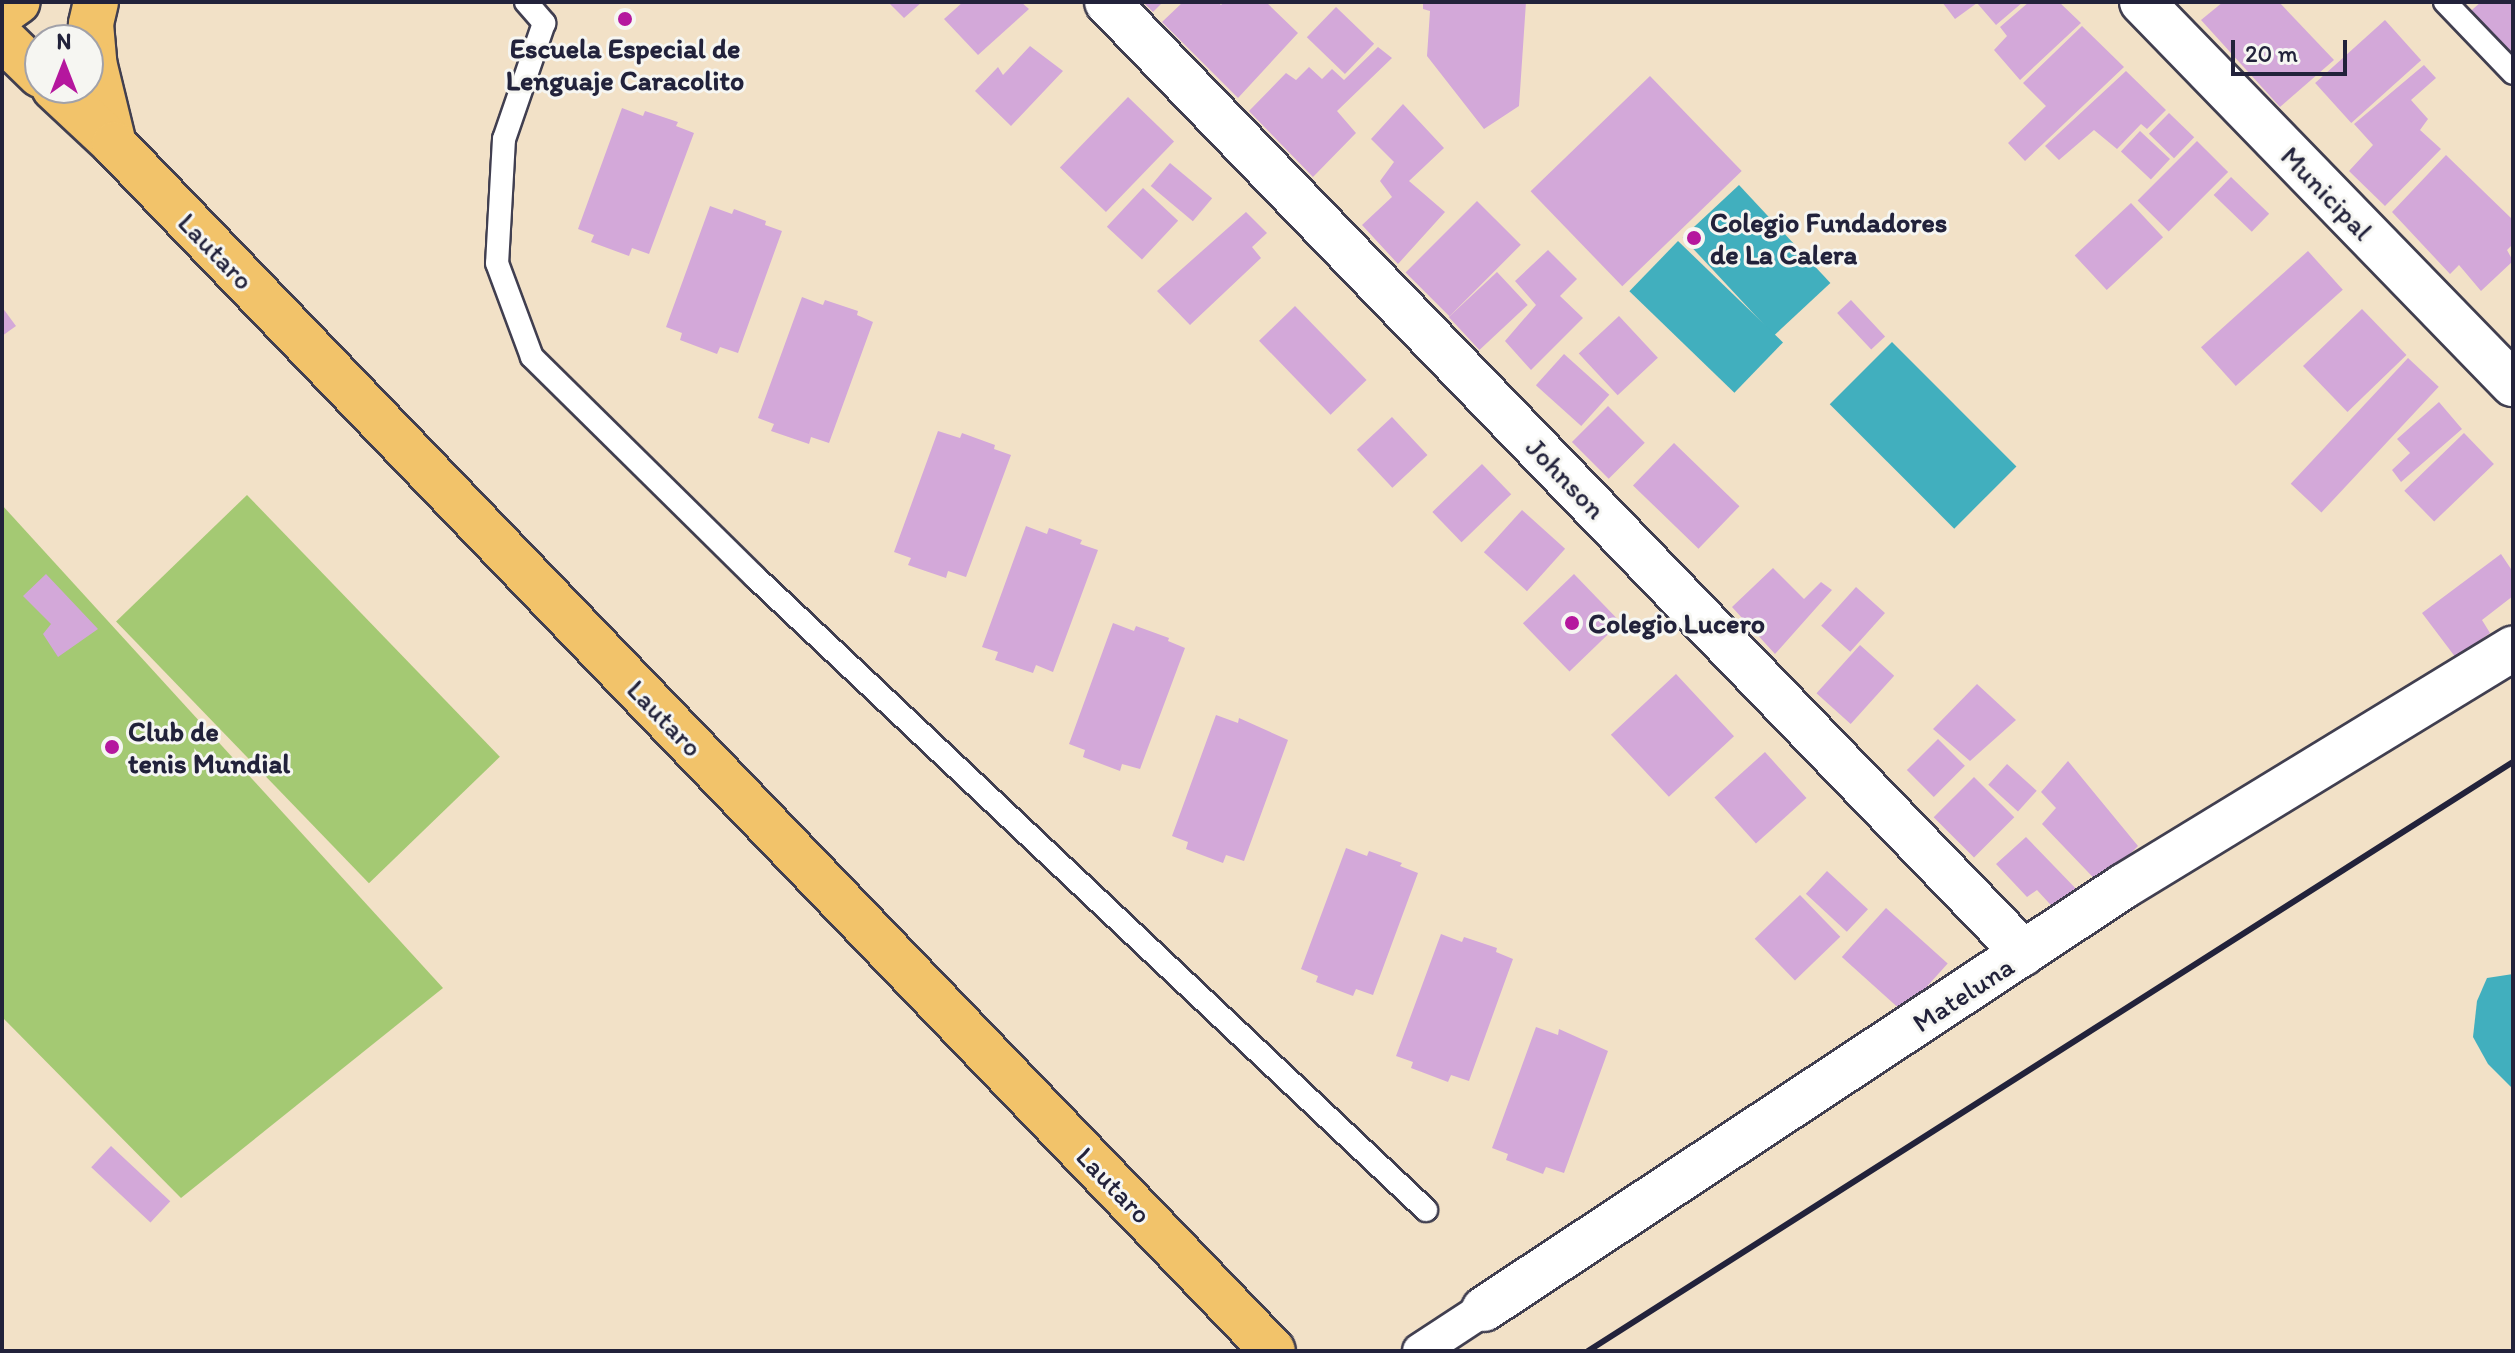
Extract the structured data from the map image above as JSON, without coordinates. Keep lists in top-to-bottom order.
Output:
{
  "streets": {
    "main road": ["Lautaro"],
    "street": ["Municipal", "Johnson", "Mateluna"]
  },
  "crossings": [
    ["Johnson", "Mateluna"]
  ],
  "places": [
    "Escuela Especial de Lenguaje Caracolito",
    "Colegio Fundadores de La Calera",
    "Colegio Lucero",
    "Club de tenis Mundial"
  ],
  "scale_bar": "20 m",
  "north": "top"
}
